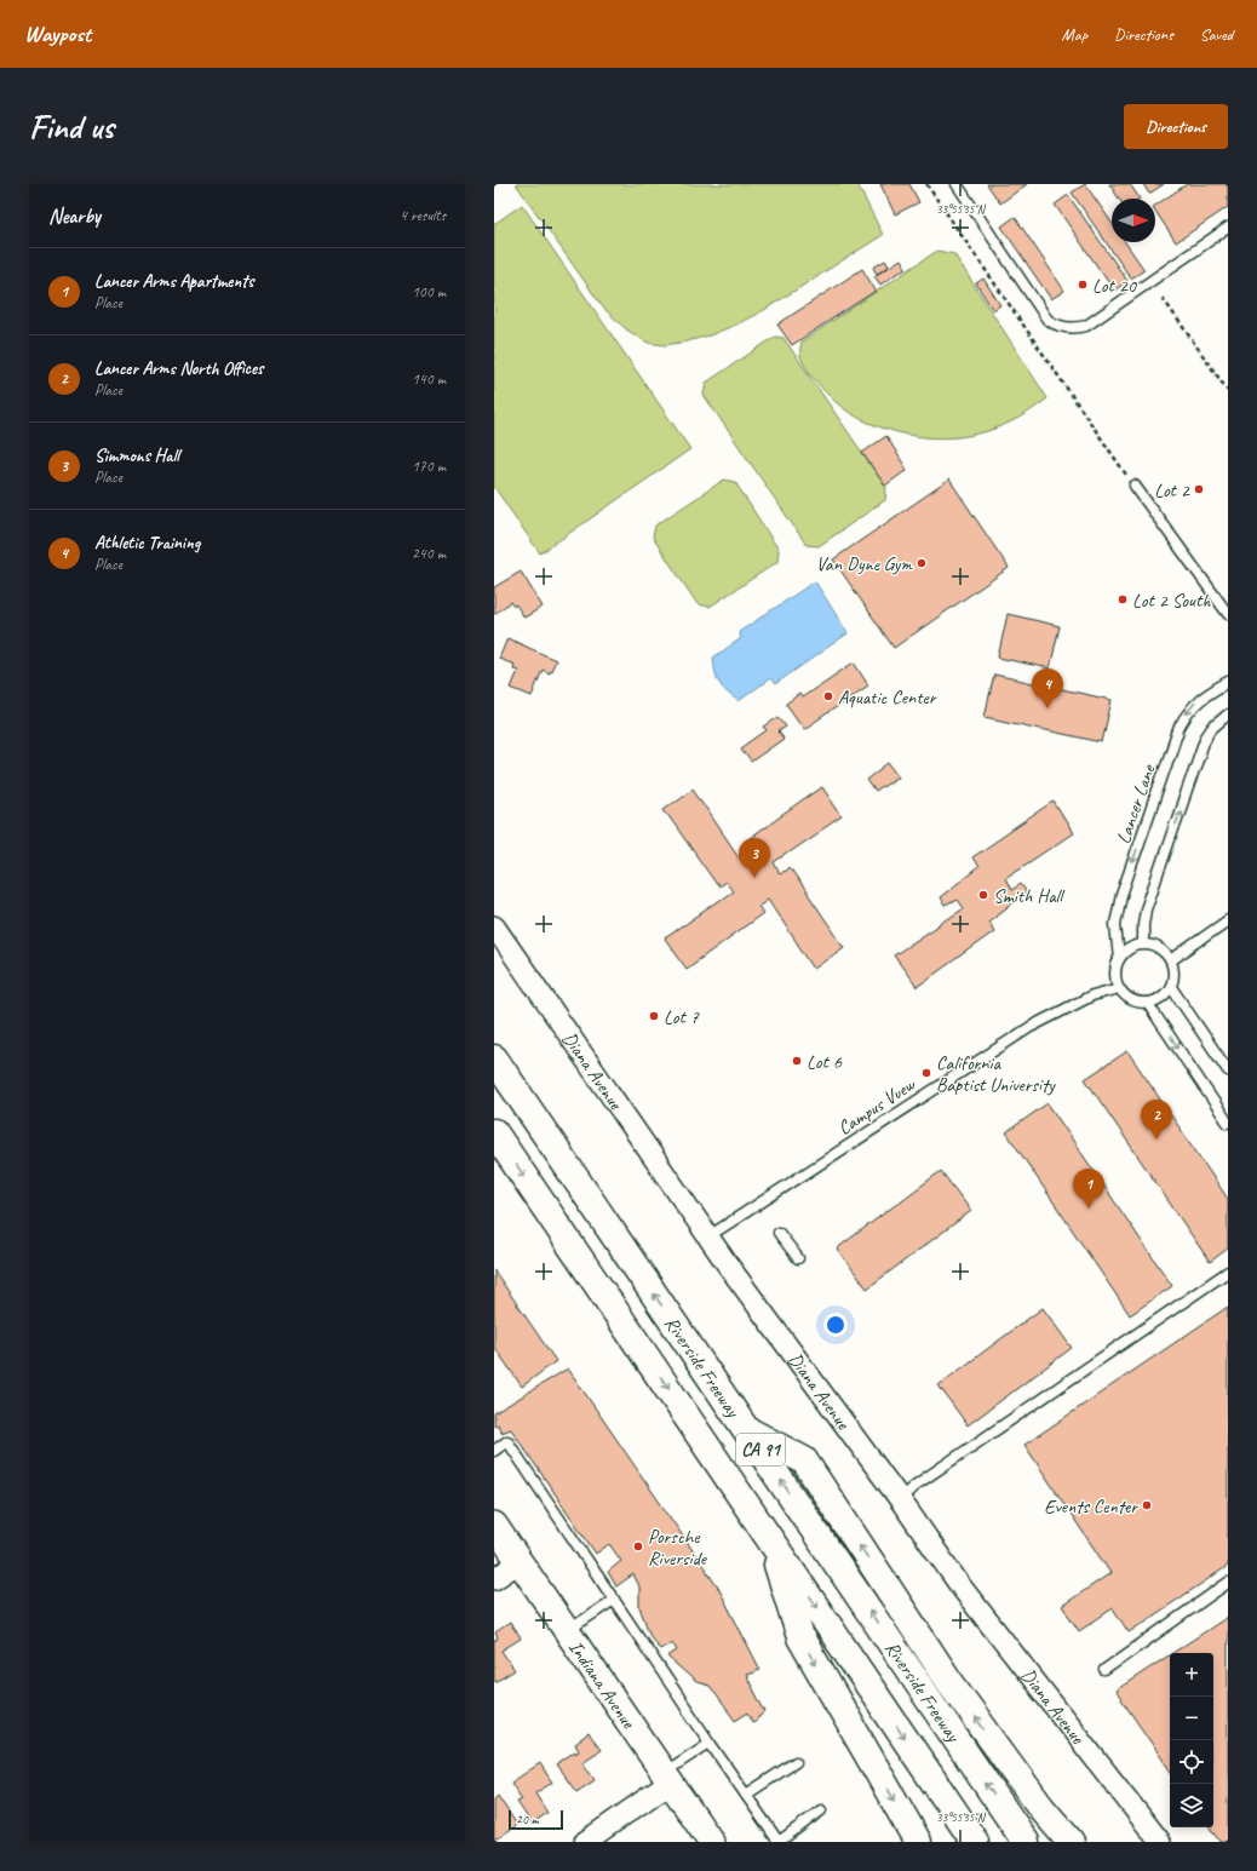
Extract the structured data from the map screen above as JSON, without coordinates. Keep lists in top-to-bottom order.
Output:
{
  "streets": {
    "highway": ["Riverside Freeway", "CA 91"],
    "street": ["Diana Avenue", "Indiana Avenue"],
    "lane": ["Lancer Lane", "Campus Vuew"]
  },
  "crossings": [
    ["Lancer Lane", "Campus Vuew"],
    ["Diana Avenue", "Campus Vuew"]
  ],
  "places": [
    "Lot 20",
    "Lot 2",
    "Van Dyne Gym",
    "Lot 2 South",
    "Aquatic Center",
    "Smith Hall",
    "Lot 7",
    "Lot 6",
    "California Baptist University",
    "Events Center",
    "Porsche Riverside"
  ],
  "scale_bar": "20 m",
  "north": "right",
  "page": {
    "header": "Waypost",
    "nav": ["Map", "Directions", "Saved"],
    "buttons": "Directions",
    "title": "Find us",
    "heading": ["Nearby", "4 results"],
    "list": [
      {
        "mark": "1",
        "name": "Lancer Arms Apartments",
        "note": "Place",
        "value": "100 m"
      },
      {
        "mark": "2",
        "name": "Lancer Arms North Offices",
        "note": "Place",
        "value": "140 m"
      },
      {
        "mark": "3",
        "name": "Simmons Hall",
        "note": "Place",
        "value": "170 m"
      },
      {
        "mark": "4",
        "name": "Athletic Training",
        "note": "Place",
        "value": "240 m"
      }
    ],
    "pins": [
      "4",
      "3",
      "2",
      "1"
    ],
    "map_buttons": ["+", "−"],
    "scale": "20 m"
  },
  "coordinates": ["33°55'35\"N"]
}
